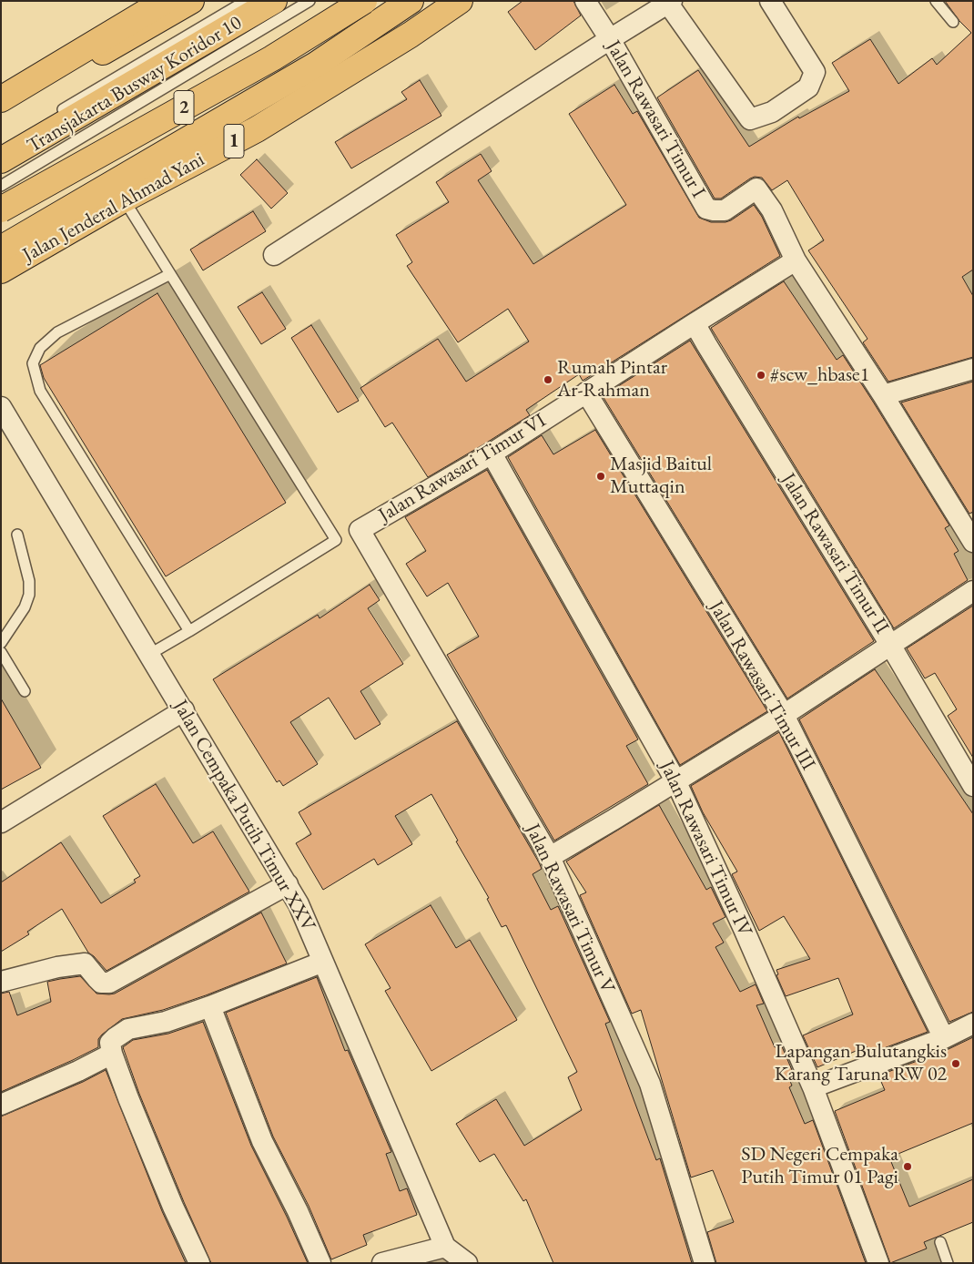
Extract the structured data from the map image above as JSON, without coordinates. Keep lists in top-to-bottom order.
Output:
{
  "streets": {
    "highway": ["2", "1", "Jalan Jenderal Ahmad Yani"],
    "street": [
      "Jalan Rawasari Timur I",
      "Jalan Rawasari Timur VI",
      "Jalan Rawasari Timur II",
      "Jalan Rawasari Timur III",
      "Jalan Cempaka Putih Timur XXV",
      "Jalan Rawasari Timur IV",
      "Jalan Rawasari Timur V"
    ],
    "lane": ["Transjakarta Busway Koridor 10"]
  },
  "crossings": [
    ["Transjakarta Busway Koridor 10", "2"],
    ["Jalan Rawasari Timur I", "Jalan Rawasari Timur VI"],
    ["Jalan Rawasari Timur VI", "Jalan Rawasari Timur II"],
    ["Jalan Rawasari Timur VI", "Jalan Rawasari Timur III"],
    ["Jalan Rawasari Timur VI", "Jalan Rawasari Timur IV"],
    ["Jalan Rawasari Timur VI", "Jalan Rawasari Timur V"]
  ],
  "places": [
    "#scw_hbase1",
    "Rumah Pintar Ar-Rahman",
    "Masjid Baitul Muttaqin",
    "Lapangan Bulutangkis Karang Taruna RW 02",
    "SD Negeri Cempaka Putih Timur 01 Pagi"
  ]
}
